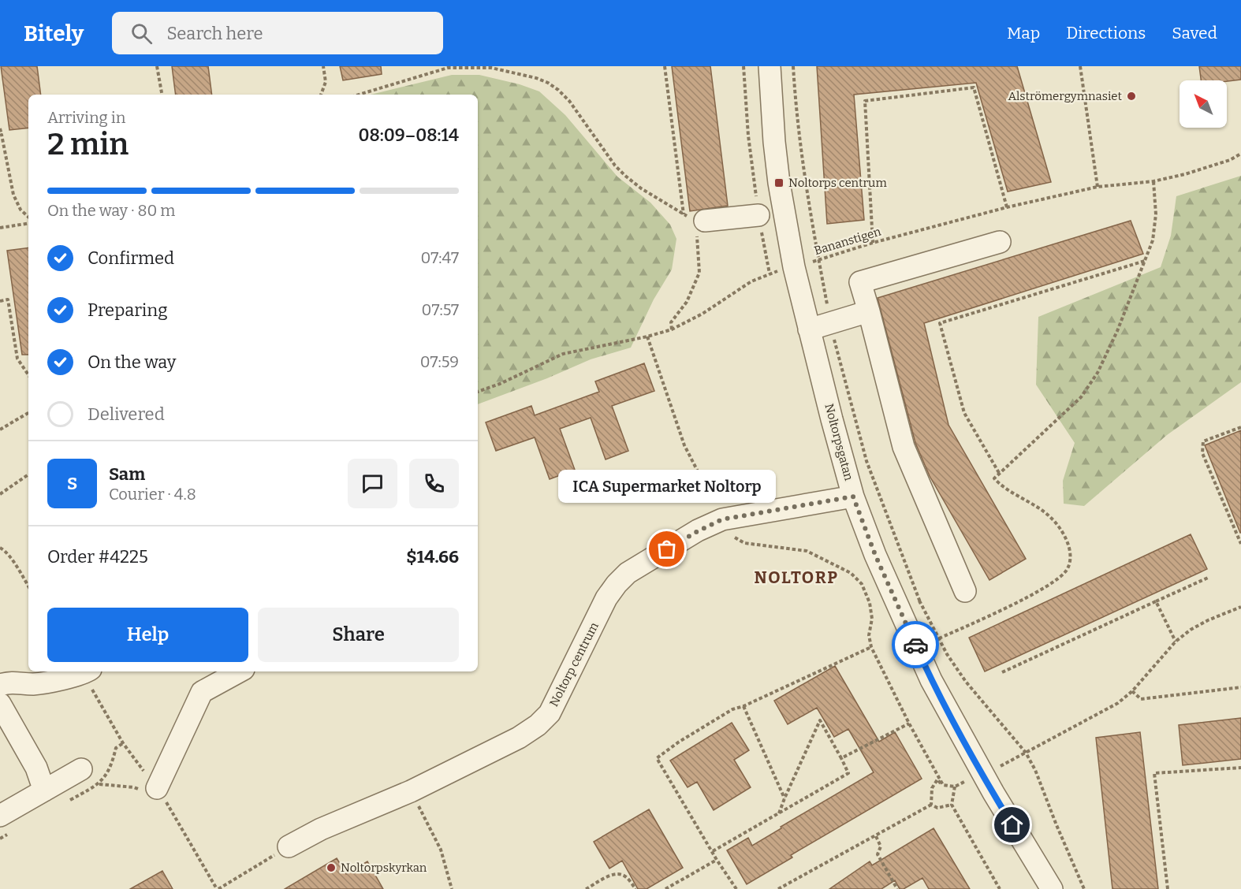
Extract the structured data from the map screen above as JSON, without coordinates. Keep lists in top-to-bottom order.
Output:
{
  "streets": {
    "street": ["Noltorpsgatan", "Noltorp centrum"],
    "path": ["Bananstigen"]
  },
  "crossings": [
    ["Bananstigen", "Noltorpsgatan"],
    ["Noltorpsgatan", "Noltorp centrum"]
  ],
  "districts": ["NOLTORP"],
  "places": {
    "other": ["Alströmergymnasiet", "ICA Supermarket Noltorp", "Noltorpskyrkan"],
    "transit": ["Noltorps centrum"]
  },
  "north": "top left",
  "page": {
    "header": "Bitely",
    "search": "Search here",
    "nav": ["Map", "Directions", "Saved"],
    "heading": ["2 min", "Arriving in", "08:09–08:14"],
    "panel": [
      "Sam",
      "Courier · 4.8",
      "Order #4225",
      "$14.66"
    ],
    "bar": "On the way · 80 m",
    "list": [
      ["Confirmed", "07:47"],
      ["Preparing", "07:57"],
      ["On the way", "07:59"],
      "Delivered"
    ],
    "round": "S",
    "bubble": "ICA Supermarket Noltorp",
    "buttons": ["Help", "Share"]
  }
}
